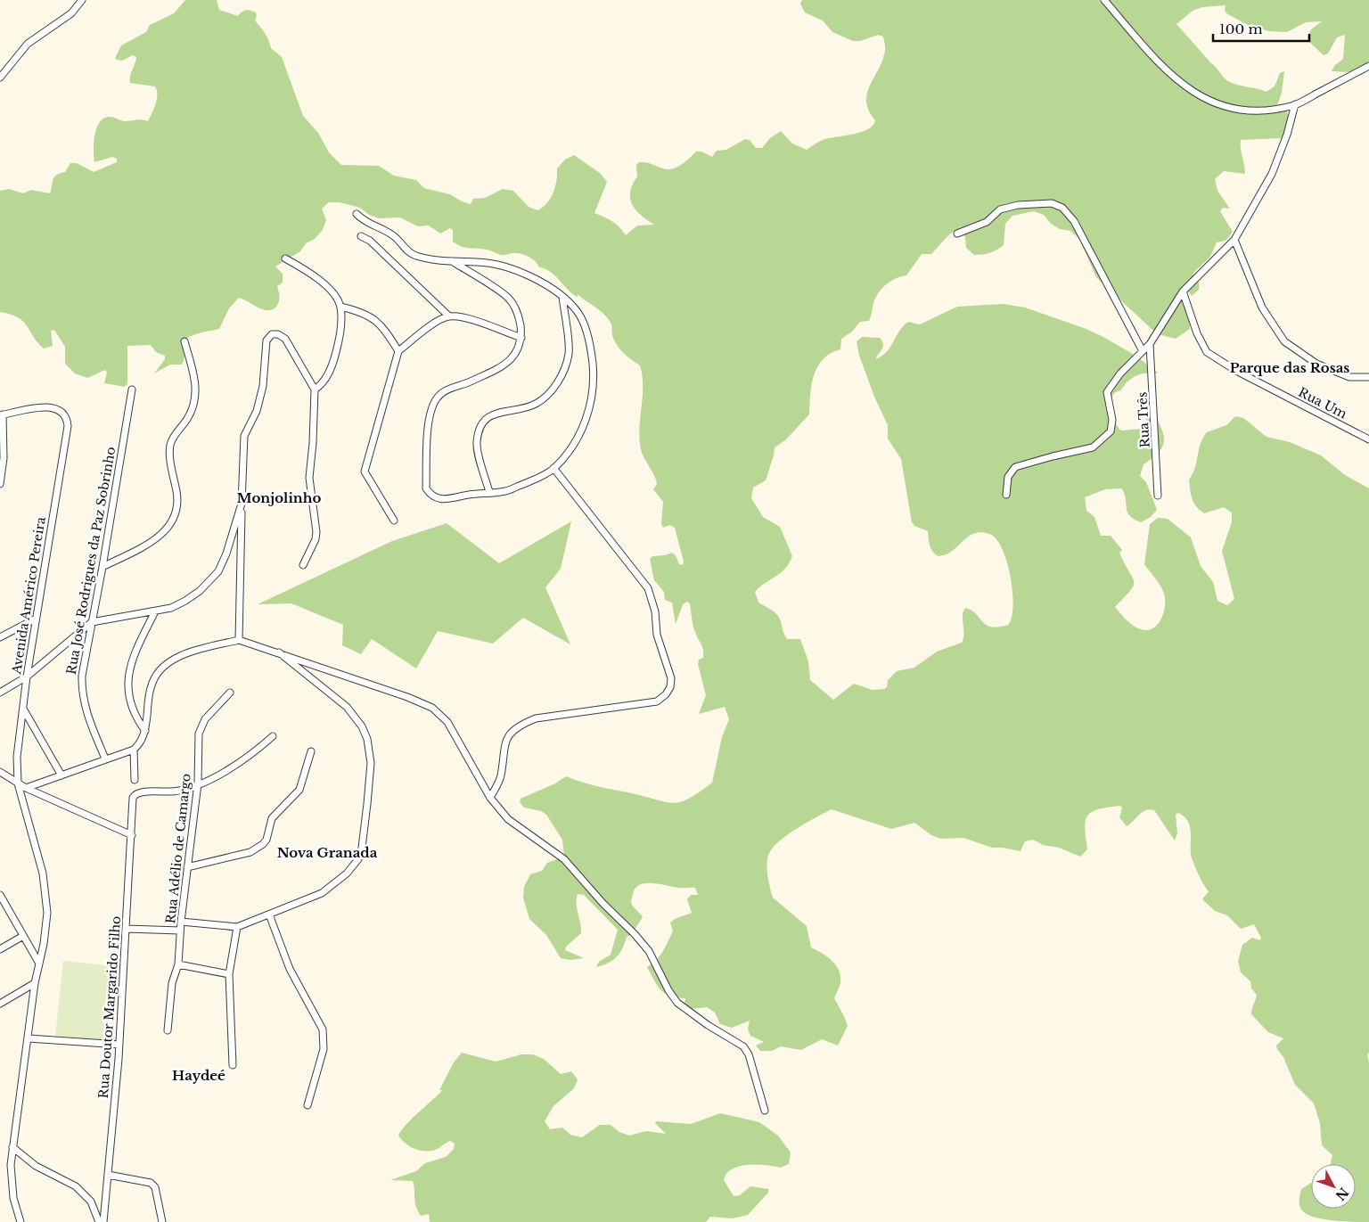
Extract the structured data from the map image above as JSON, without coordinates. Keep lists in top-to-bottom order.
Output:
{
  "streets": {
    "street": [
      "Rua Um",
      "Rua Três",
      "Rua José Rodrigues da Paz Sobrinho",
      "Avenida Américo Pereira",
      "Rua Adélio de Camargo",
      "Rua Doutor Margarido Filho"
    ]
  },
  "crossings": [
    ["Rua Adélio de Camargo", "Rua Doutor Margarido Filho"]
  ],
  "districts": [
    "Parque das Rosas",
    "Monjolinho",
    "Nova Granada",
    "Haydeé"
  ],
  "scale_bar": "100 m",
  "north": "bottom right"
}
